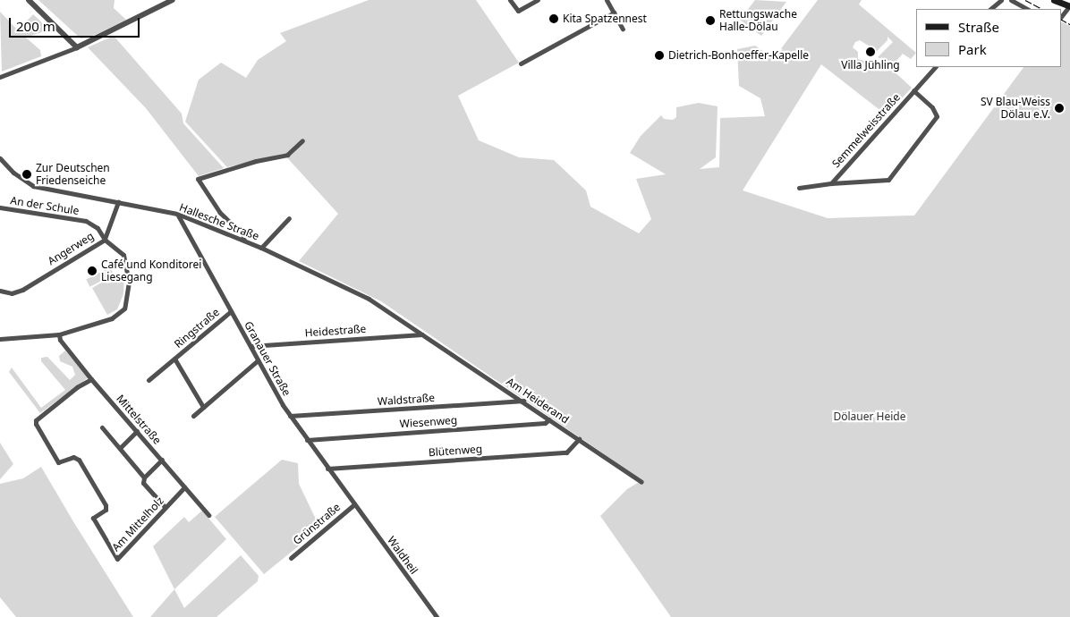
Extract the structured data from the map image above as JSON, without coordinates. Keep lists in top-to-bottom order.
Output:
{
  "streets": {
    "street": [
      "Semmelweisstraße",
      "An der Schule",
      "Hallesche Straße",
      "Angerweg",
      "Ringstraße",
      "Heidestraße",
      "Granauer Straße",
      "Waldstraße",
      "Am Heiderand",
      "Mittelstraße",
      "Wiesenweg",
      "Blütenweg",
      "Am Mittelholz",
      "Grünstraße",
      "Waldheil"
    ]
  },
  "crossings": [
    ["An der Schule", "Angerweg"],
    ["An der Schule", "Mittelstraße"],
    ["Hallesche Straße", "Angerweg"],
    ["Hallesche Straße", "Heidestraße"],
    ["Hallesche Straße", "Granauer Straße"],
    ["Hallesche Straße", "Am Heiderand"],
    ["Ringstraße", "Granauer Straße"],
    ["Heidestraße", "Granauer Straße"],
    ["Heidestraße", "Am Heiderand"],
    ["Granauer Straße", "Waldstraße"],
    ["Granauer Straße", "Wiesenweg"],
    ["Granauer Straße", "Blütenweg"],
    ["Granauer Straße", "Grünstraße"],
    ["Granauer Straße", "Waldheil"],
    ["Waldstraße", "Am Heiderand"],
    ["Am Heiderand", "Wiesenweg"],
    ["Am Heiderand", "Blütenweg"],
    ["Mittelstraße", "Am Mittelholz"],
    ["Grünstraße", "Waldheil"]
  ],
  "parks": ["Dölauer Heide"],
  "places": [
    "Kita Spatzennest",
    "Rettungswache Halle-Dölau",
    "Villa Jühling",
    "Dietrich-Bonhoeffer-Kapelle",
    "SV Blau-Weiss Dölau e.V.",
    "Zur Deutschen Friedenseiche",
    "Café und Konditorei Liesegang"
  ],
  "legend": ["Straße", "Park"],
  "scale_bar": "200 m"
}
